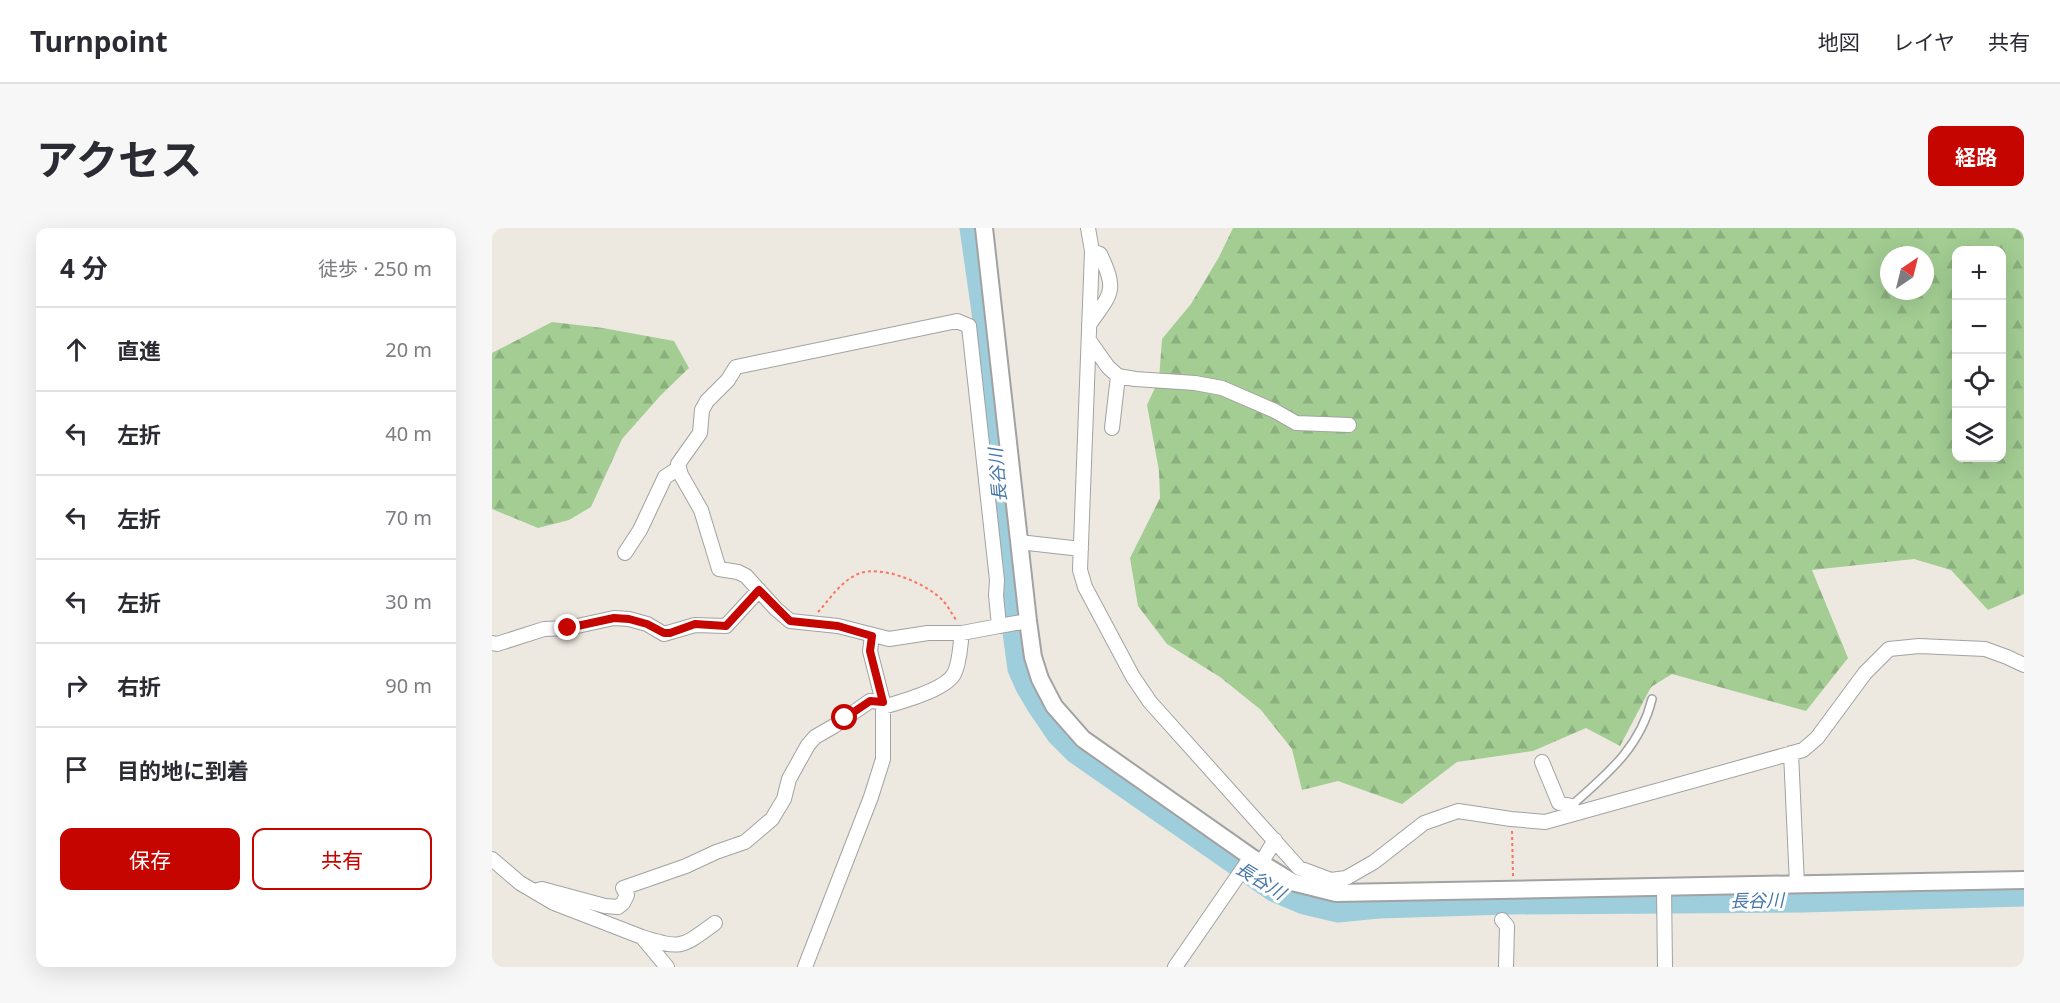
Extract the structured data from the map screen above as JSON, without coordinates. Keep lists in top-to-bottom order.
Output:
{
  "water": ["長谷川"],
  "north": "top right",
  "page": {
    "header": "Turnpoint",
    "nav": ["地図", "レイヤ", "共有"],
    "title": "アクセス",
    "buttons": [
      "経路",
      ["保存", "共有"]
    ],
    "heading": ["4 分", "徒歩 · 250 m"],
    "map_buttons": ["+", "−"],
    "list": [
      ["直進", "20 m"],
      ["左折", "40 m"],
      ["左折", "70 m"],
      ["左折", "30 m"],
      ["右折", "90 m"],
      "目的地に到着"
    ]
  }
}
